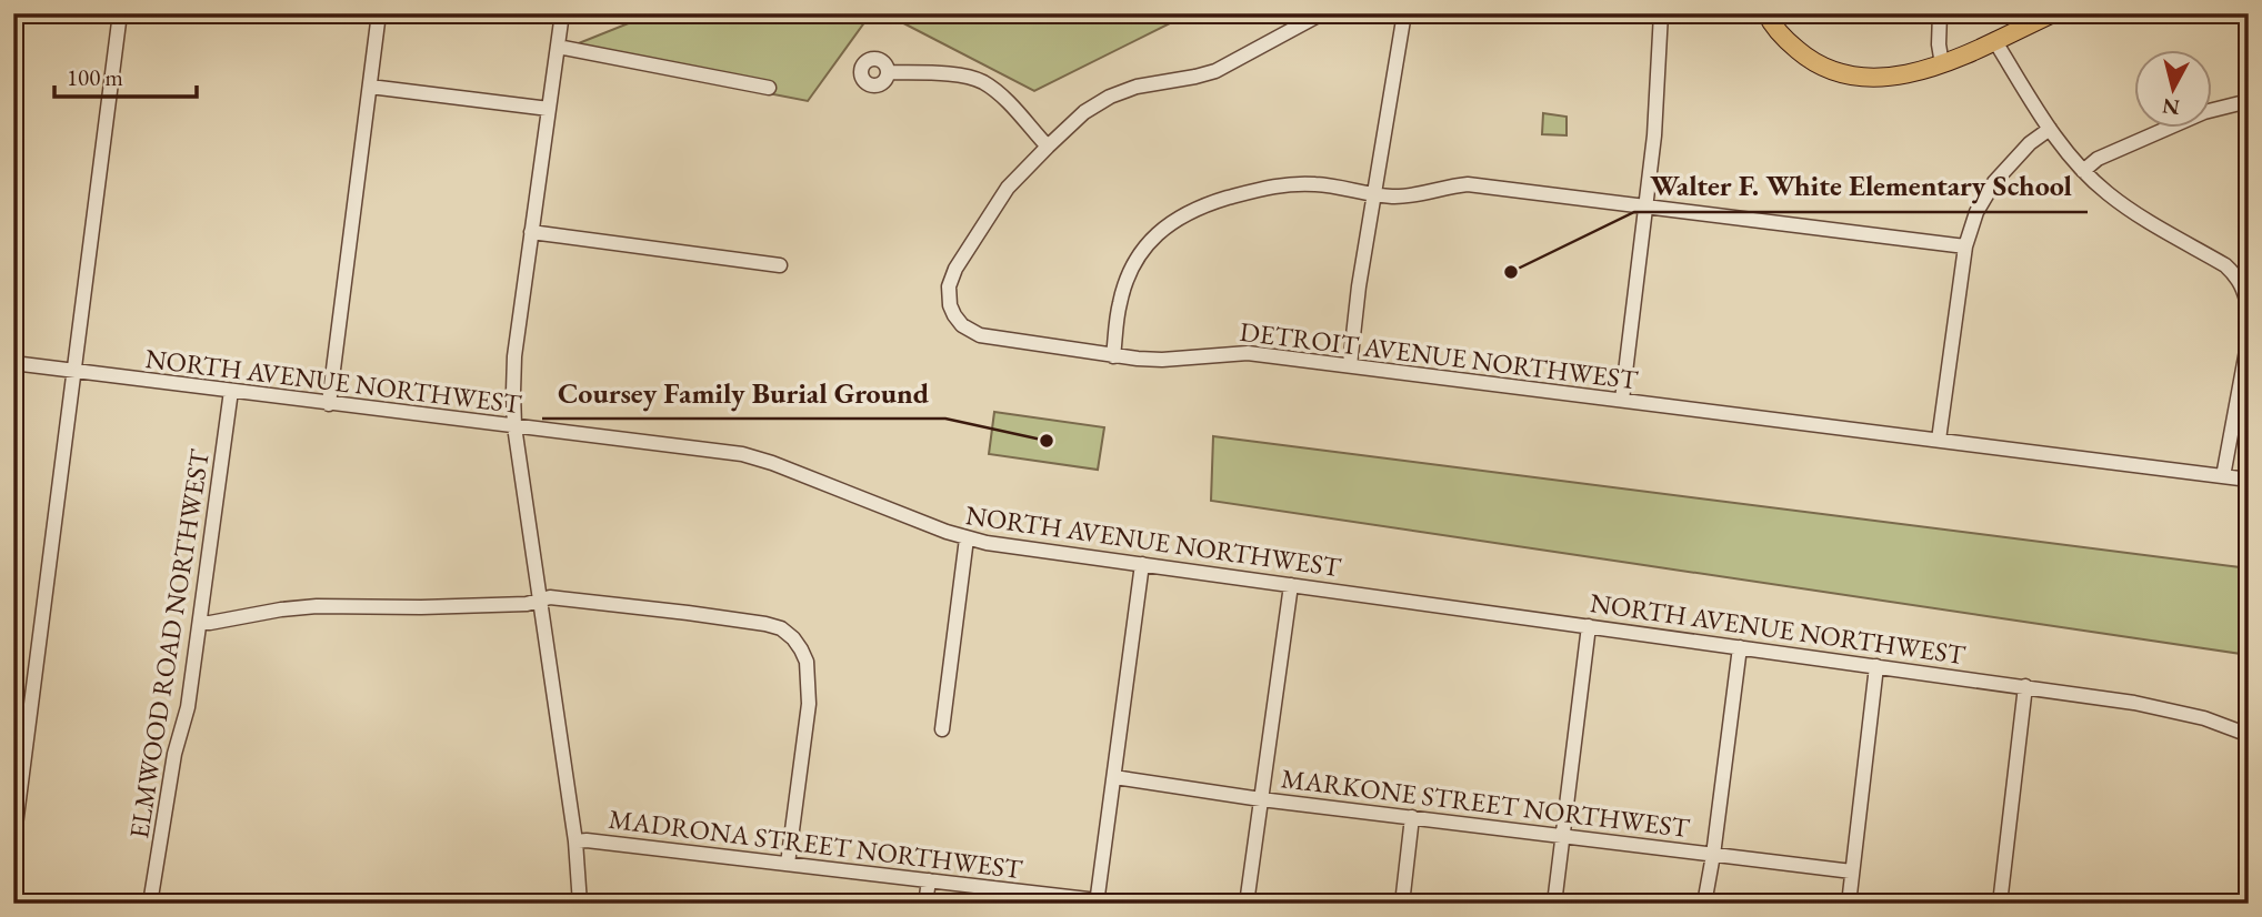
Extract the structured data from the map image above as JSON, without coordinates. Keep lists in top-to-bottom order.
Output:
{
  "streets": {
    "street": [
      "DETROIT AVENUE NORTHWEST",
      "NORTH AVENUE NORTHWEST",
      "ELMWOOD ROAD NORTHWEST",
      "MARKONE STREET NORTHWEST",
      "MADRONA STREET NORTHWEST"
    ]
  },
  "crossings": [
    ["NORTH AVENUE NORTHWEST", "ELMWOOD ROAD NORTHWEST"]
  ],
  "places": ["Walter F. White Elementary School", "Coursey Family Burial Ground"],
  "scale_bar": "100 m",
  "north": "bottom"
}
